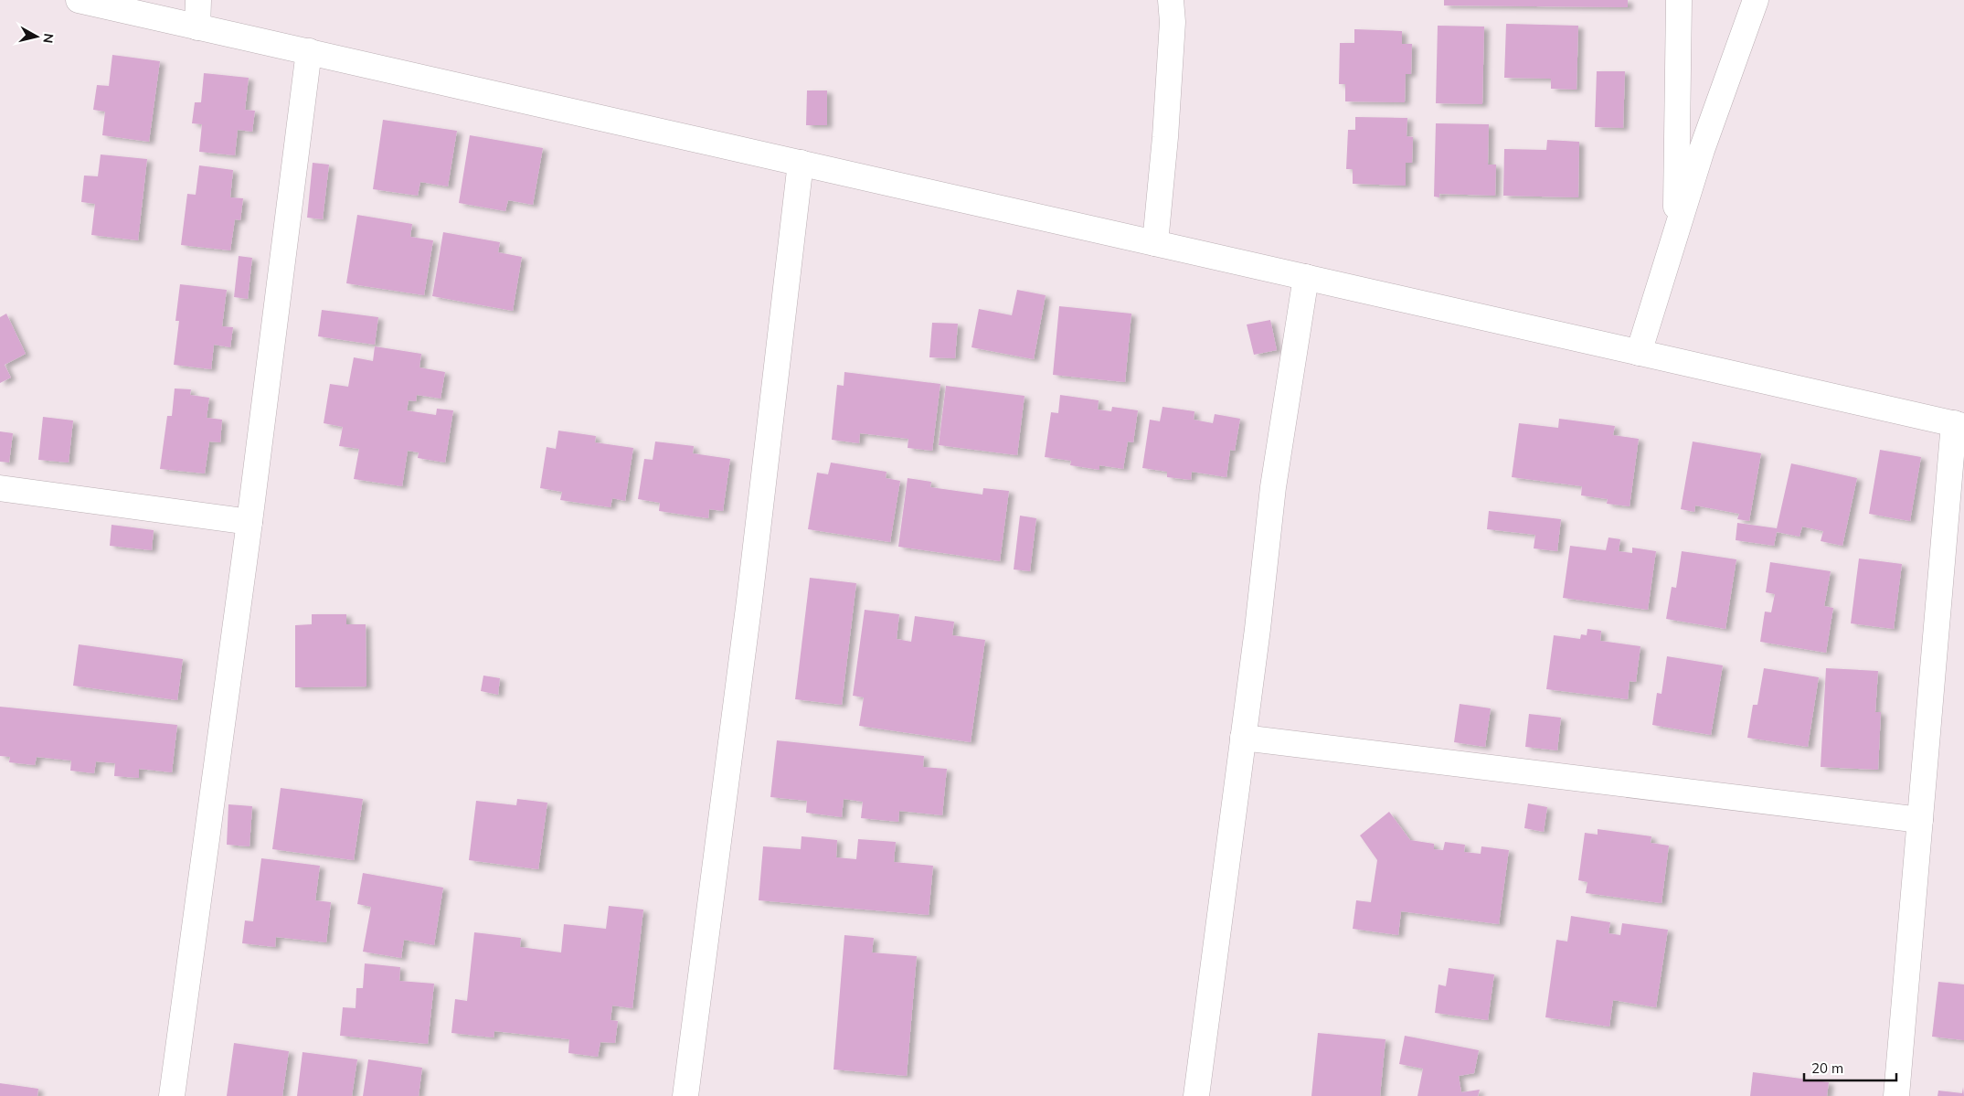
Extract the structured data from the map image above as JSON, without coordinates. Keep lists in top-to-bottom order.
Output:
{
  "scale_bar": "20 m",
  "north": "right"
}
